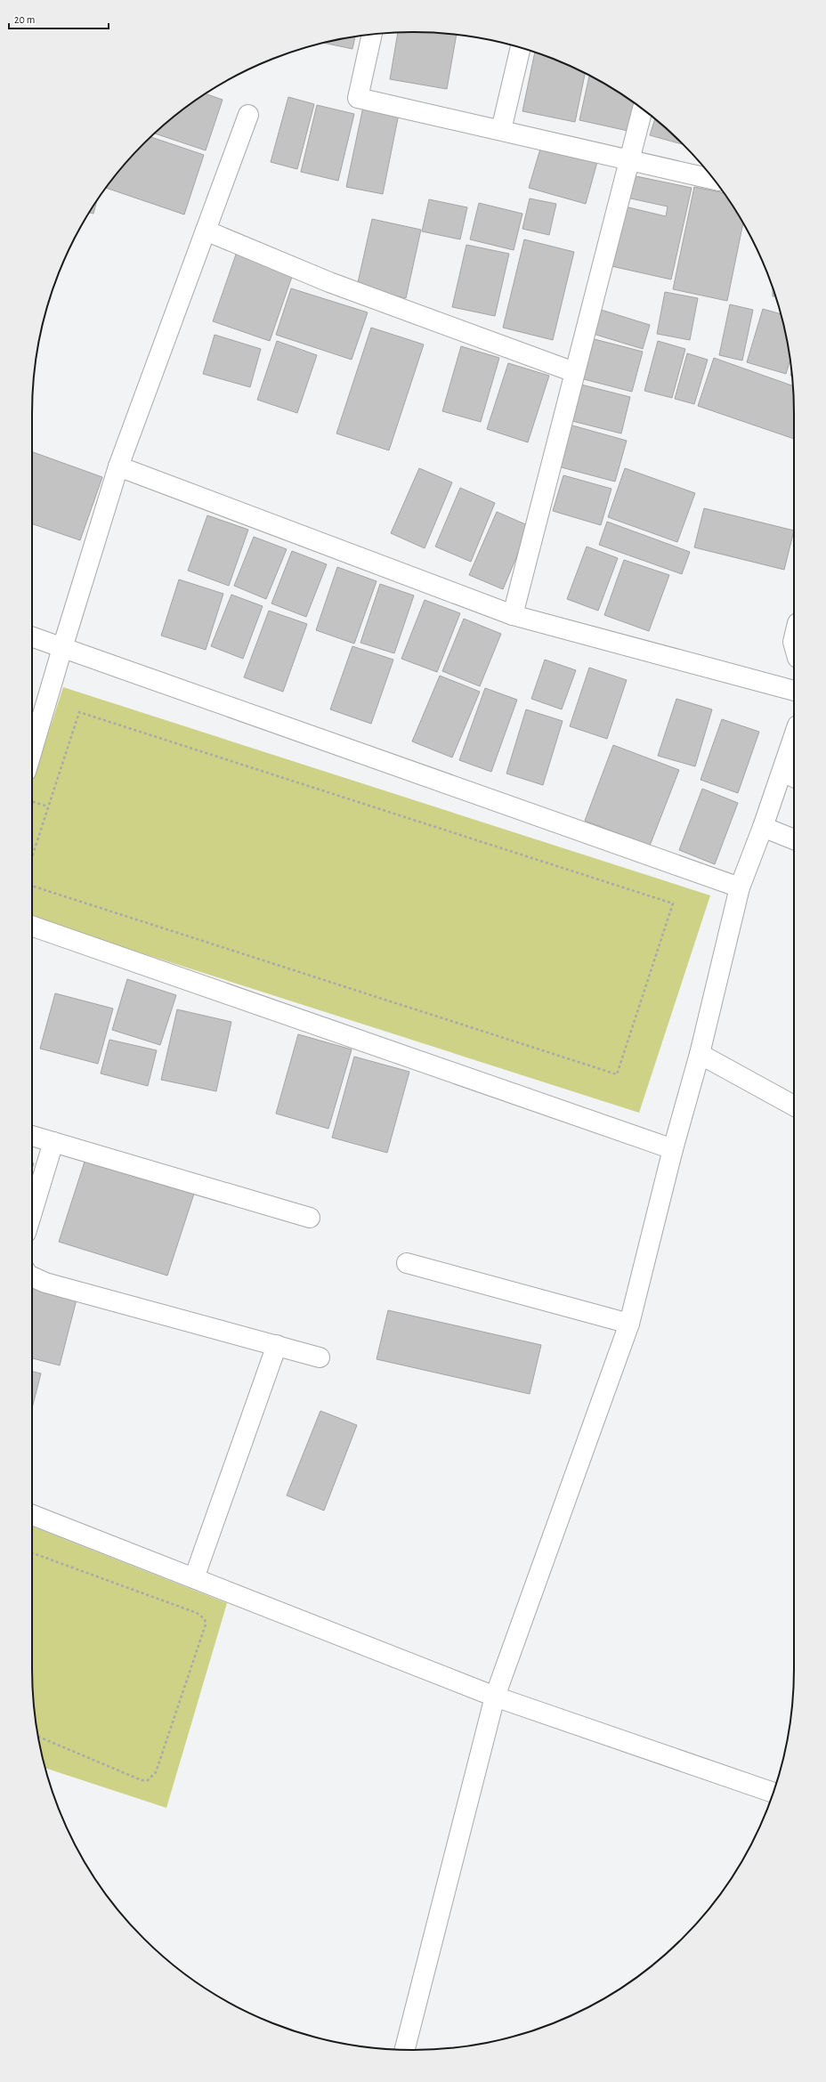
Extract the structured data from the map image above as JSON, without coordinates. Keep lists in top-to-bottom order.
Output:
{
  "scale_bar": "20 m"
}
